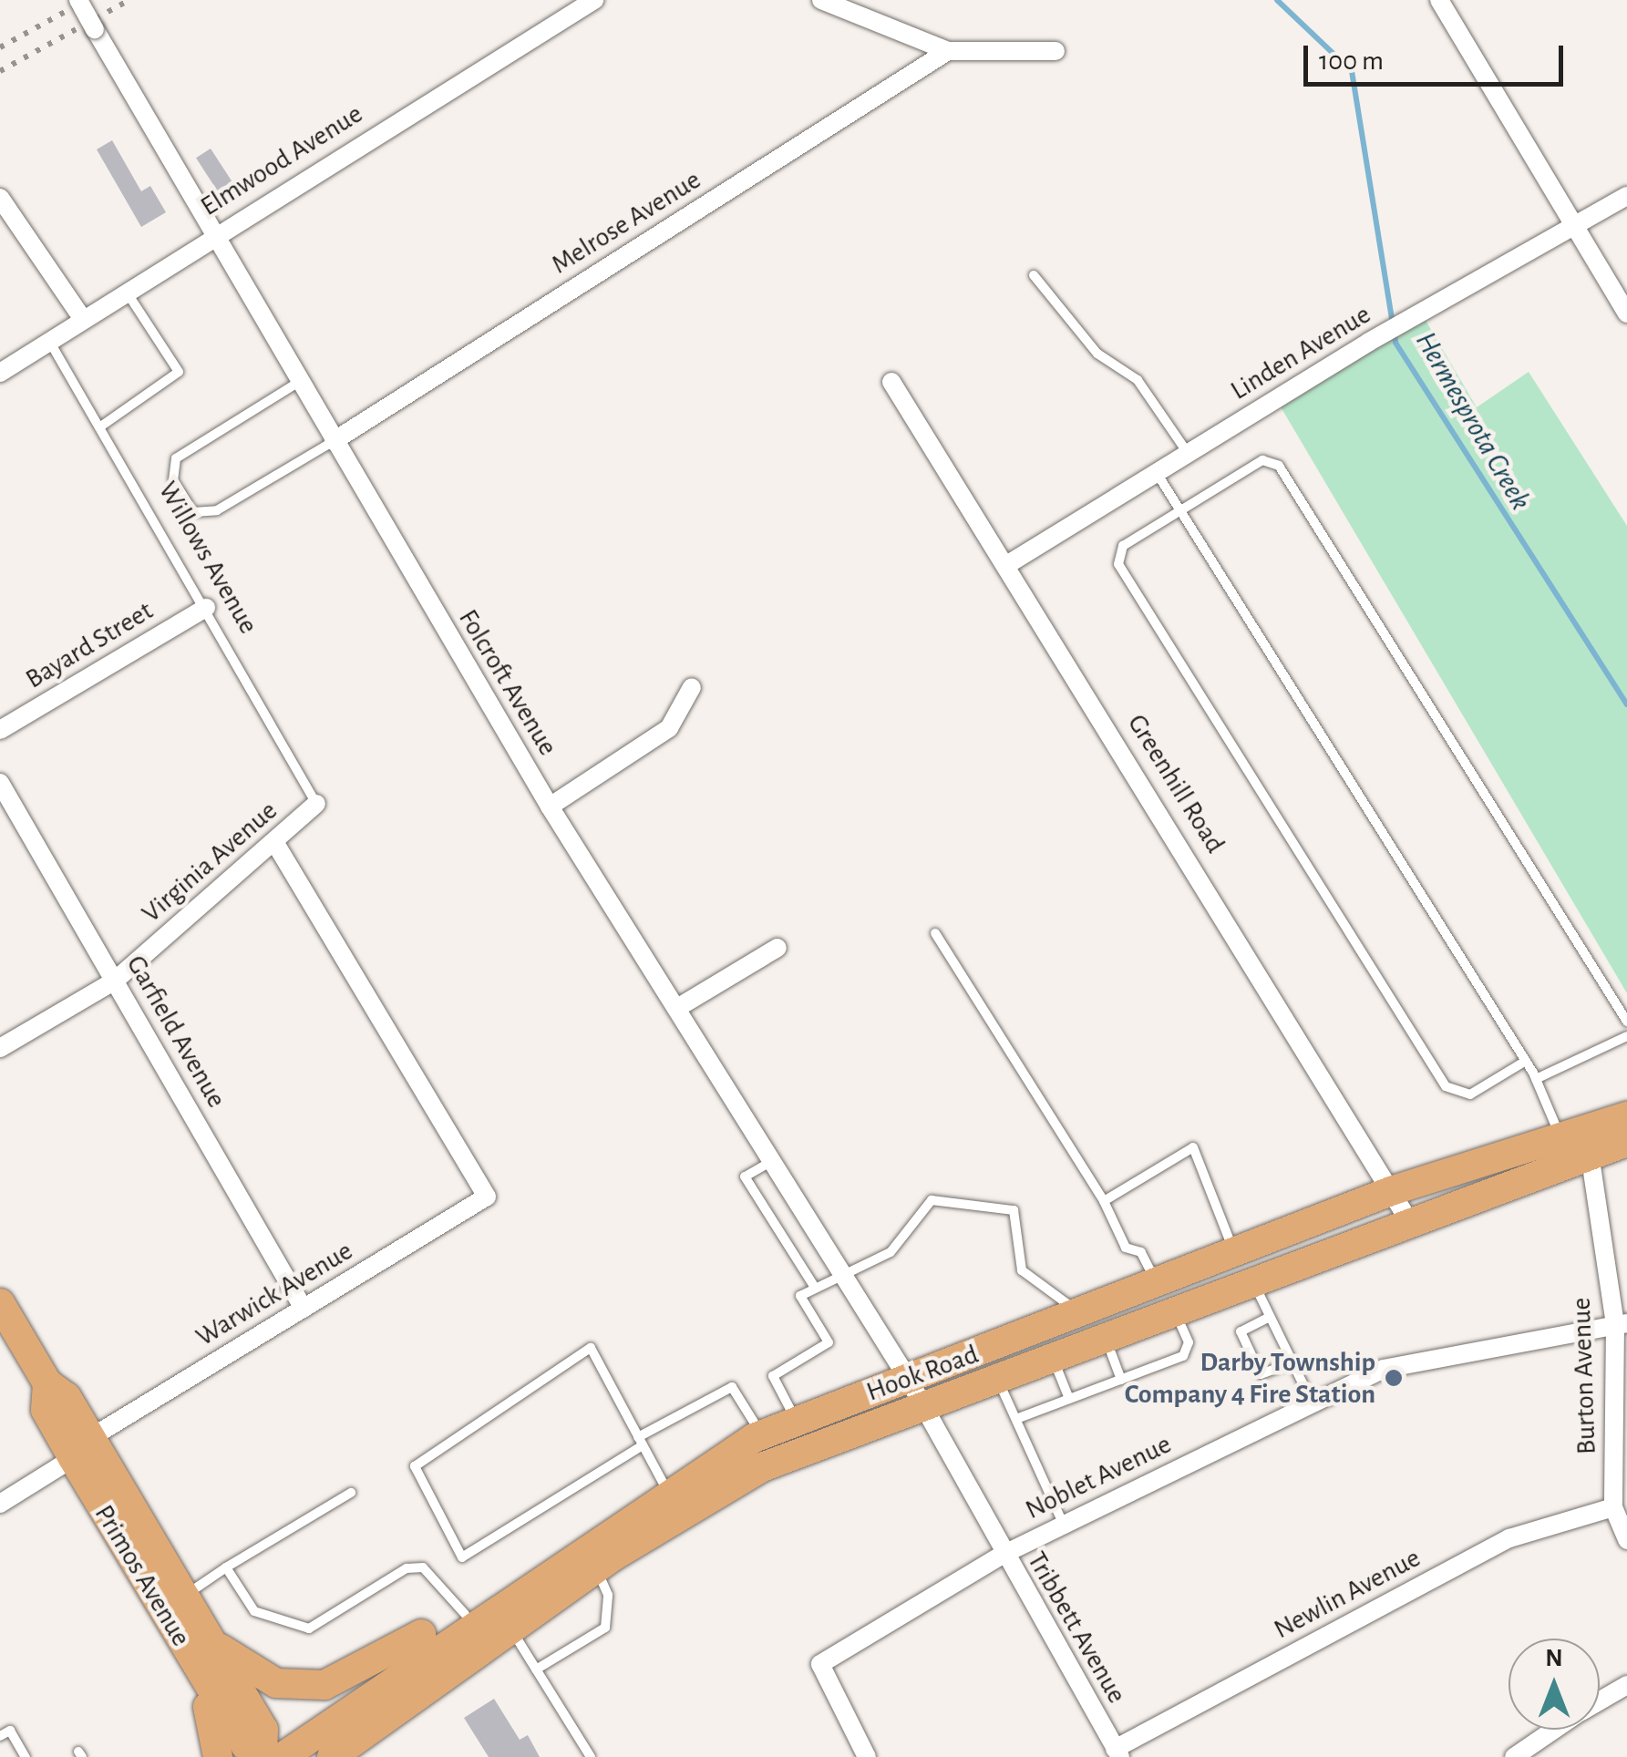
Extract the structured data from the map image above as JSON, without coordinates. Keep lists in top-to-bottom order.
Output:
{
  "streets": {
    "main road": ["Hook Road", "Primos Avenue"],
    "street": [
      "Elmwood Avenue",
      "Melrose Avenue",
      "Linden Avenue",
      "Bayard Street",
      "Folcroft Avenue",
      "Greenhill Road",
      "Virginia Avenue",
      "Garfield Avenue",
      "Warwick Avenue",
      "Burton Avenue",
      "Noblet Avenue",
      "Newlin Avenue",
      "Tribbett Avenue"
    ],
    "lane": ["Willows Avenue"]
  },
  "crossings": [
    ["Elmwood Avenue", "Willows Avenue"],
    ["Elmwood Avenue", "Folcroft Avenue"],
    ["Melrose Avenue", "Folcroft Avenue"],
    ["Linden Avenue", "Greenhill Road"],
    ["Willows Avenue", "Bayard Street"],
    ["Willows Avenue", "Virginia Avenue"],
    ["Folcroft Avenue", "Hook Road"],
    ["Folcroft Avenue", "Tribbett Avenue"],
    ["Greenhill Road", "Hook Road"],
    ["Virginia Avenue", "Garfield Avenue"],
    ["Virginia Avenue", "Warwick Avenue"],
    ["Garfield Avenue", "Warwick Avenue"],
    ["Warwick Avenue", "Primos Avenue"],
    ["Hook Road", "Burton Avenue"],
    ["Hook Road", "Primos Avenue"],
    ["Hook Road", "Tribbett Avenue"],
    ["Burton Avenue", "Noblet Avenue"],
    ["Burton Avenue", "Newlin Avenue"],
    ["Noblet Avenue", "Tribbett Avenue"],
    ["Newlin Avenue", "Tribbett Avenue"]
  ],
  "water": ["Hermesprota Creek"],
  "places": ["Darby Township Company 4 Fire Station"],
  "scale_bar": "100 m",
  "north": "top"
}
